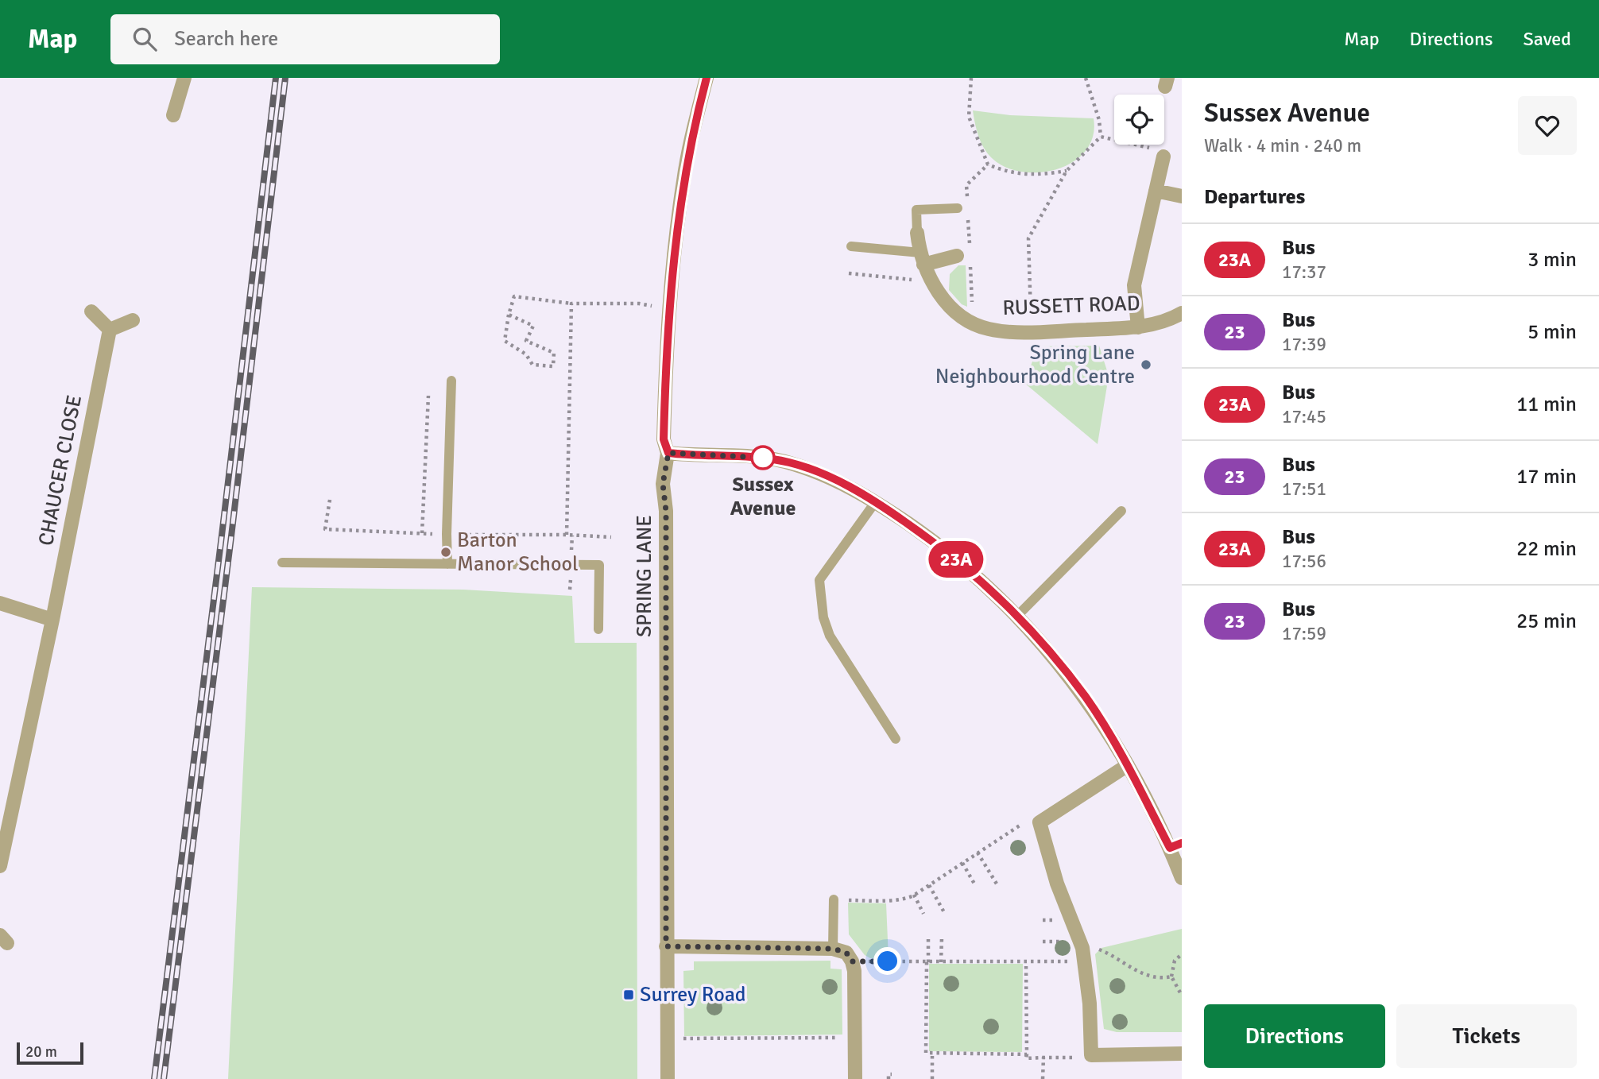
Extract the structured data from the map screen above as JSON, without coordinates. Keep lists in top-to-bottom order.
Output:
{
  "streets": {
    "street": ["RUSSETT ROAD", "CHAUCER CLOSE", "SPRING LANE"]
  },
  "places": {
    "other": ["Spring Lane Neighbourhood Centre", "Sussex Avenue", "Barton Manor School"],
    "transit": ["Surrey Road"]
  },
  "lines": ["bus line 23A"],
  "scale_bar": "20 m",
  "page": {
    "header": "Map",
    "search": "Search here",
    "nav": ["Map", "Directions", "Saved"],
    "on_map": "23A",
    "heading": [
      ["Sussex Avenue", "Walk · 4 min · 240 m"],
      "Departures"
    ],
    "list": [
      {
        "mark": "23A",
        "name": "Bus",
        "note": "17:37",
        "value": "3 min"
      },
      {
        "mark": "23",
        "name": "Bus",
        "note": "17:39",
        "value": "5 min"
      },
      {
        "mark": "23A",
        "name": "Bus",
        "note": "17:45",
        "value": "11 min"
      },
      {
        "mark": "23",
        "name": "Bus",
        "note": "17:51",
        "value": "17 min"
      },
      {
        "mark": "23A",
        "name": "Bus",
        "note": "17:56",
        "value": "22 min"
      },
      {
        "mark": "23",
        "name": "Bus",
        "note": "17:59",
        "value": "25 min"
      }
    ],
    "buttons": ["Directions", "Tickets"],
    "scale": "20 m"
  }
}
